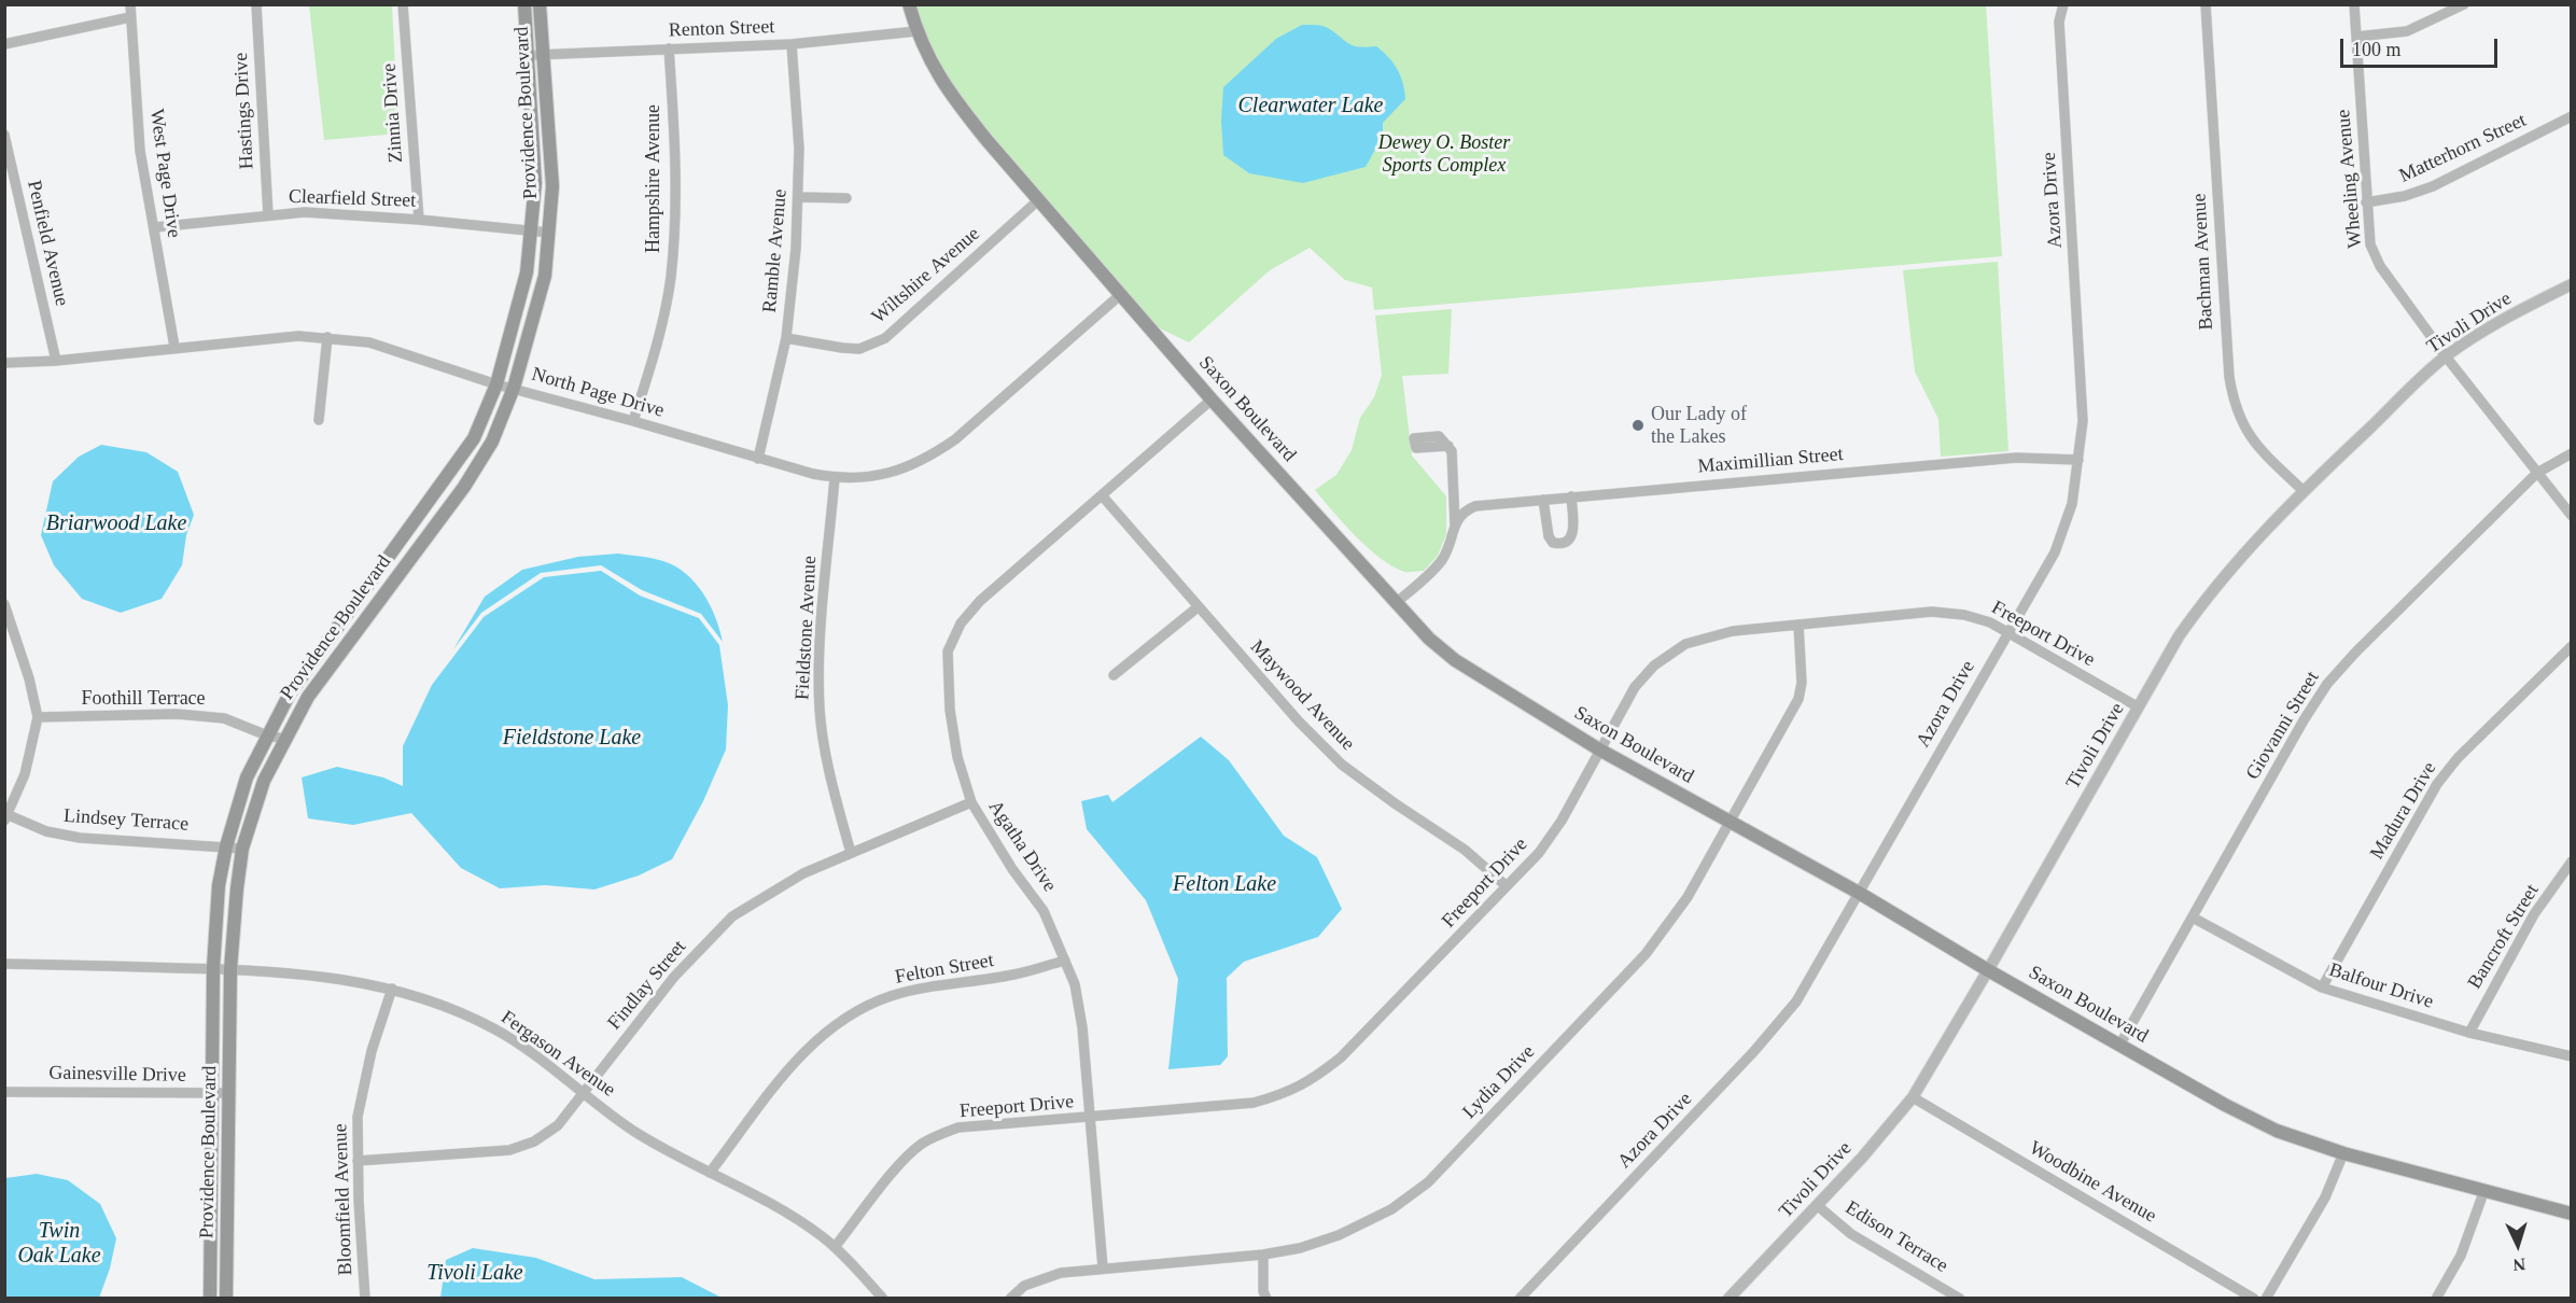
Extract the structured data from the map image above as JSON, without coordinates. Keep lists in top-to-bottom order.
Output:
{
  "streets": {
    "main road": ["Providence Boulevard", "Saxon Boulevard"],
    "street": [
      "Renton Street",
      "Hastings Drive",
      "Zinnia Drive",
      "Matterhorn Street",
      "West Page Drive",
      "Hampshire Avenue",
      "Wheeling Avenue",
      "Clearfield Street",
      "Azora Drive",
      "Penfield Avenue",
      "Ramble Avenue",
      "Bachman Avenue",
      "Wiltshire Avenue",
      "Tivoli Drive",
      "North Page Drive",
      "Maximillian Street",
      "Fieldstone Avenue",
      "Freeport Drive",
      "Maywood Avenue",
      "Foothill Terrace",
      "Giovanni Street",
      "Madura Drive",
      "Lindsey Terrace",
      "Agatha Drive",
      "Bancroft Street",
      "Felton Street",
      "Findlay Street",
      "Balfour Drive",
      "Fergason Avenue",
      "Gainesville Drive",
      "Lydia Drive",
      "Woodbine Avenue",
      "Bloomfield Avenue",
      "Edison Terrace"
    ]
  },
  "crossings": [
    ["Renton Street", "Providence Boulevard"],
    ["Renton Street", "Hampshire Avenue"],
    ["Renton Street", "Ramble Avenue"],
    ["Renton Street", "Saxon Boulevard"],
    ["Hastings Drive", "Clearfield Street"],
    ["Zinnia Drive", "Clearfield Street"],
    ["Providence Boulevard", "Clearfield Street"],
    ["Providence Boulevard", "North Page Drive"],
    ["Providence Boulevard", "Foothill Terrace"],
    ["Providence Boulevard", "Lindsey Terrace"],
    ["Providence Boulevard", "Fergason Avenue"],
    ["Providence Boulevard", "Gainesville Drive"],
    ["Matterhorn Street", "Wheeling Avenue"],
    ["West Page Drive", "Clearfield Street"],
    ["West Page Drive", "North Page Drive"],
    ["Hampshire Avenue", "North Page Drive"],
    ["Wheeling Avenue", "Tivoli Drive"],
    ["Wheeling Avenue", "Giovanni Street"],
    ["Azora Drive", "Saxon Boulevard"],
    ["Azora Drive", "Maximillian Street"],
    ["Azora Drive", "Freeport Drive"],
    ["Penfield Avenue", "North Page Drive"],
    ["Ramble Avenue", "Wiltshire Avenue"],
    ["Ramble Avenue", "North Page Drive"],
    ["Bachman Avenue", "Tivoli Drive"],
    ["Wiltshire Avenue", "Saxon Boulevard"],
    ["Tivoli Drive", "Saxon Boulevard"],
    ["Tivoli Drive", "Freeport Drive"],
    ["Tivoli Drive", "Woodbine Avenue"],
    ["Tivoli Drive", "Edison Terrace"],
    ["North Page Drive", "Saxon Boulevard"],
    ["North Page Drive", "Fieldstone Avenue"],
    ["Saxon Boulevard", "Freeport Drive"],
    ["Saxon Boulevard", "Giovanni Street"],
    ["Saxon Boulevard", "Agatha Drive"],
    ["Saxon Boulevard", "Lydia Drive"],
    ["Fieldstone Avenue", "Findlay Street"],
    ["Freeport Drive", "Maywood Avenue"],
    ["Freeport Drive", "Agatha Drive"],
    ["Freeport Drive", "Fergason Avenue"],
    ["Freeport Drive", "Lydia Drive"],
    ["Maywood Avenue", "Agatha Drive"],
    ["Giovanni Street", "Balfour Drive"],
    ["Madura Drive", "Balfour Drive"],
    ["Agatha Drive", "Felton Street"],
    ["Agatha Drive", "Findlay Street"],
    ["Agatha Drive", "Lydia Drive"],
    ["Bancroft Street", "Balfour Drive"],
    ["Felton Street", "Fergason Avenue"],
    ["Findlay Street", "Fergason Avenue"],
    ["Findlay Street", "Bloomfield Avenue"],
    ["Fergason Avenue", "Bloomfield Avenue"]
  ],
  "water": [
    "Clearwater Lake",
    "Briarwood Lake",
    "Fieldstone Lake",
    "Felton Lake",
    "Twin Oak Lake",
    "Tivoli Lake"
  ],
  "parks": ["Dewey O. Boster Sports Complex"],
  "places": ["Our Lady of the Lakes"],
  "scale_bar": "100 m",
  "north": "bottom"
}
